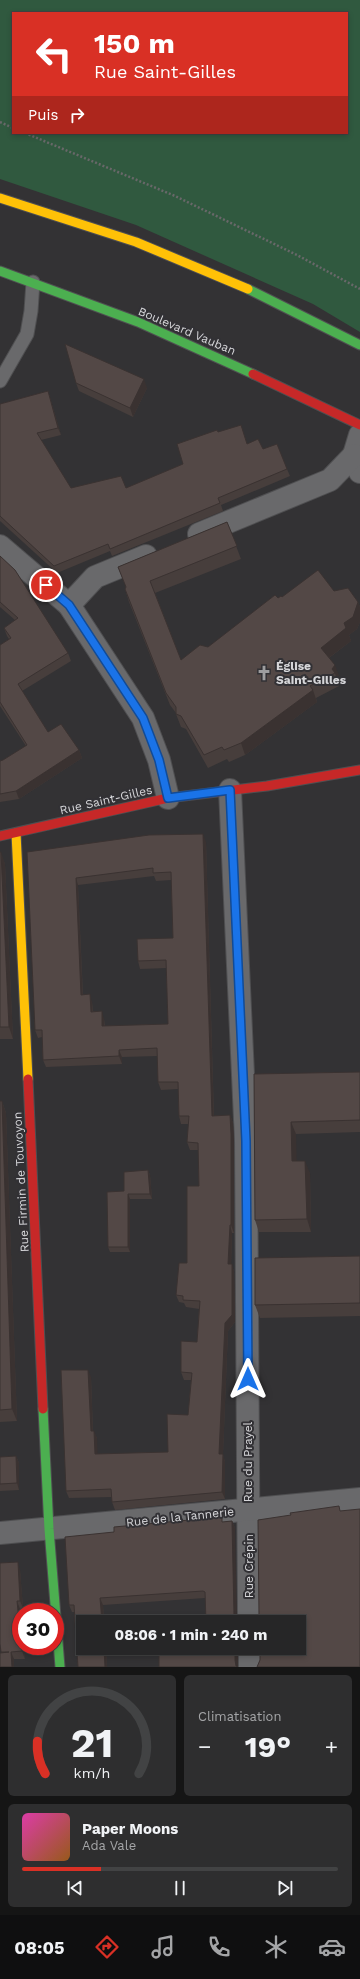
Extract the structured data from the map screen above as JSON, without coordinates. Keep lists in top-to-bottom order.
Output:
{
  "streets": {
    "street": [
      "Boulevard Vauban",
      "Rue Saint-Gilles",
      "Rue Firmin de Touvoyon",
      "Rue du Prayel",
      "Rue de la Tannerie",
      "Rue Crépin"
    ]
  },
  "crossings": [
    ["Rue Saint-Gilles", "Rue Firmin de Touvoyon"],
    ["Rue Saint-Gilles", "Rue du Prayel"],
    ["Rue Firmin de Touvoyon", "Rue de la Tannerie"],
    ["Rue du Prayel", "Rue de la Tannerie"],
    ["Rue du Prayel", "Rue Crépin"],
    ["Rue de la Tannerie", "Rue Crépin"]
  ],
  "places": {
    "church": ["Église Saint-Gilles"]
  },
  "page": {
    "turn": ["150 m", "Rue Saint-Gilles"],
    "then": "Puis",
    "limit": "30",
    "trip": "08:06 · 1 min · 240 m",
    "tile": "Climatisation",
    "heat": ["−", "19°", "+"],
    "song": ["Paper Moons", "Ada Vale"],
    "tabs": "08:05",
    "gauge": ["21", "km/h"]
  }
}
